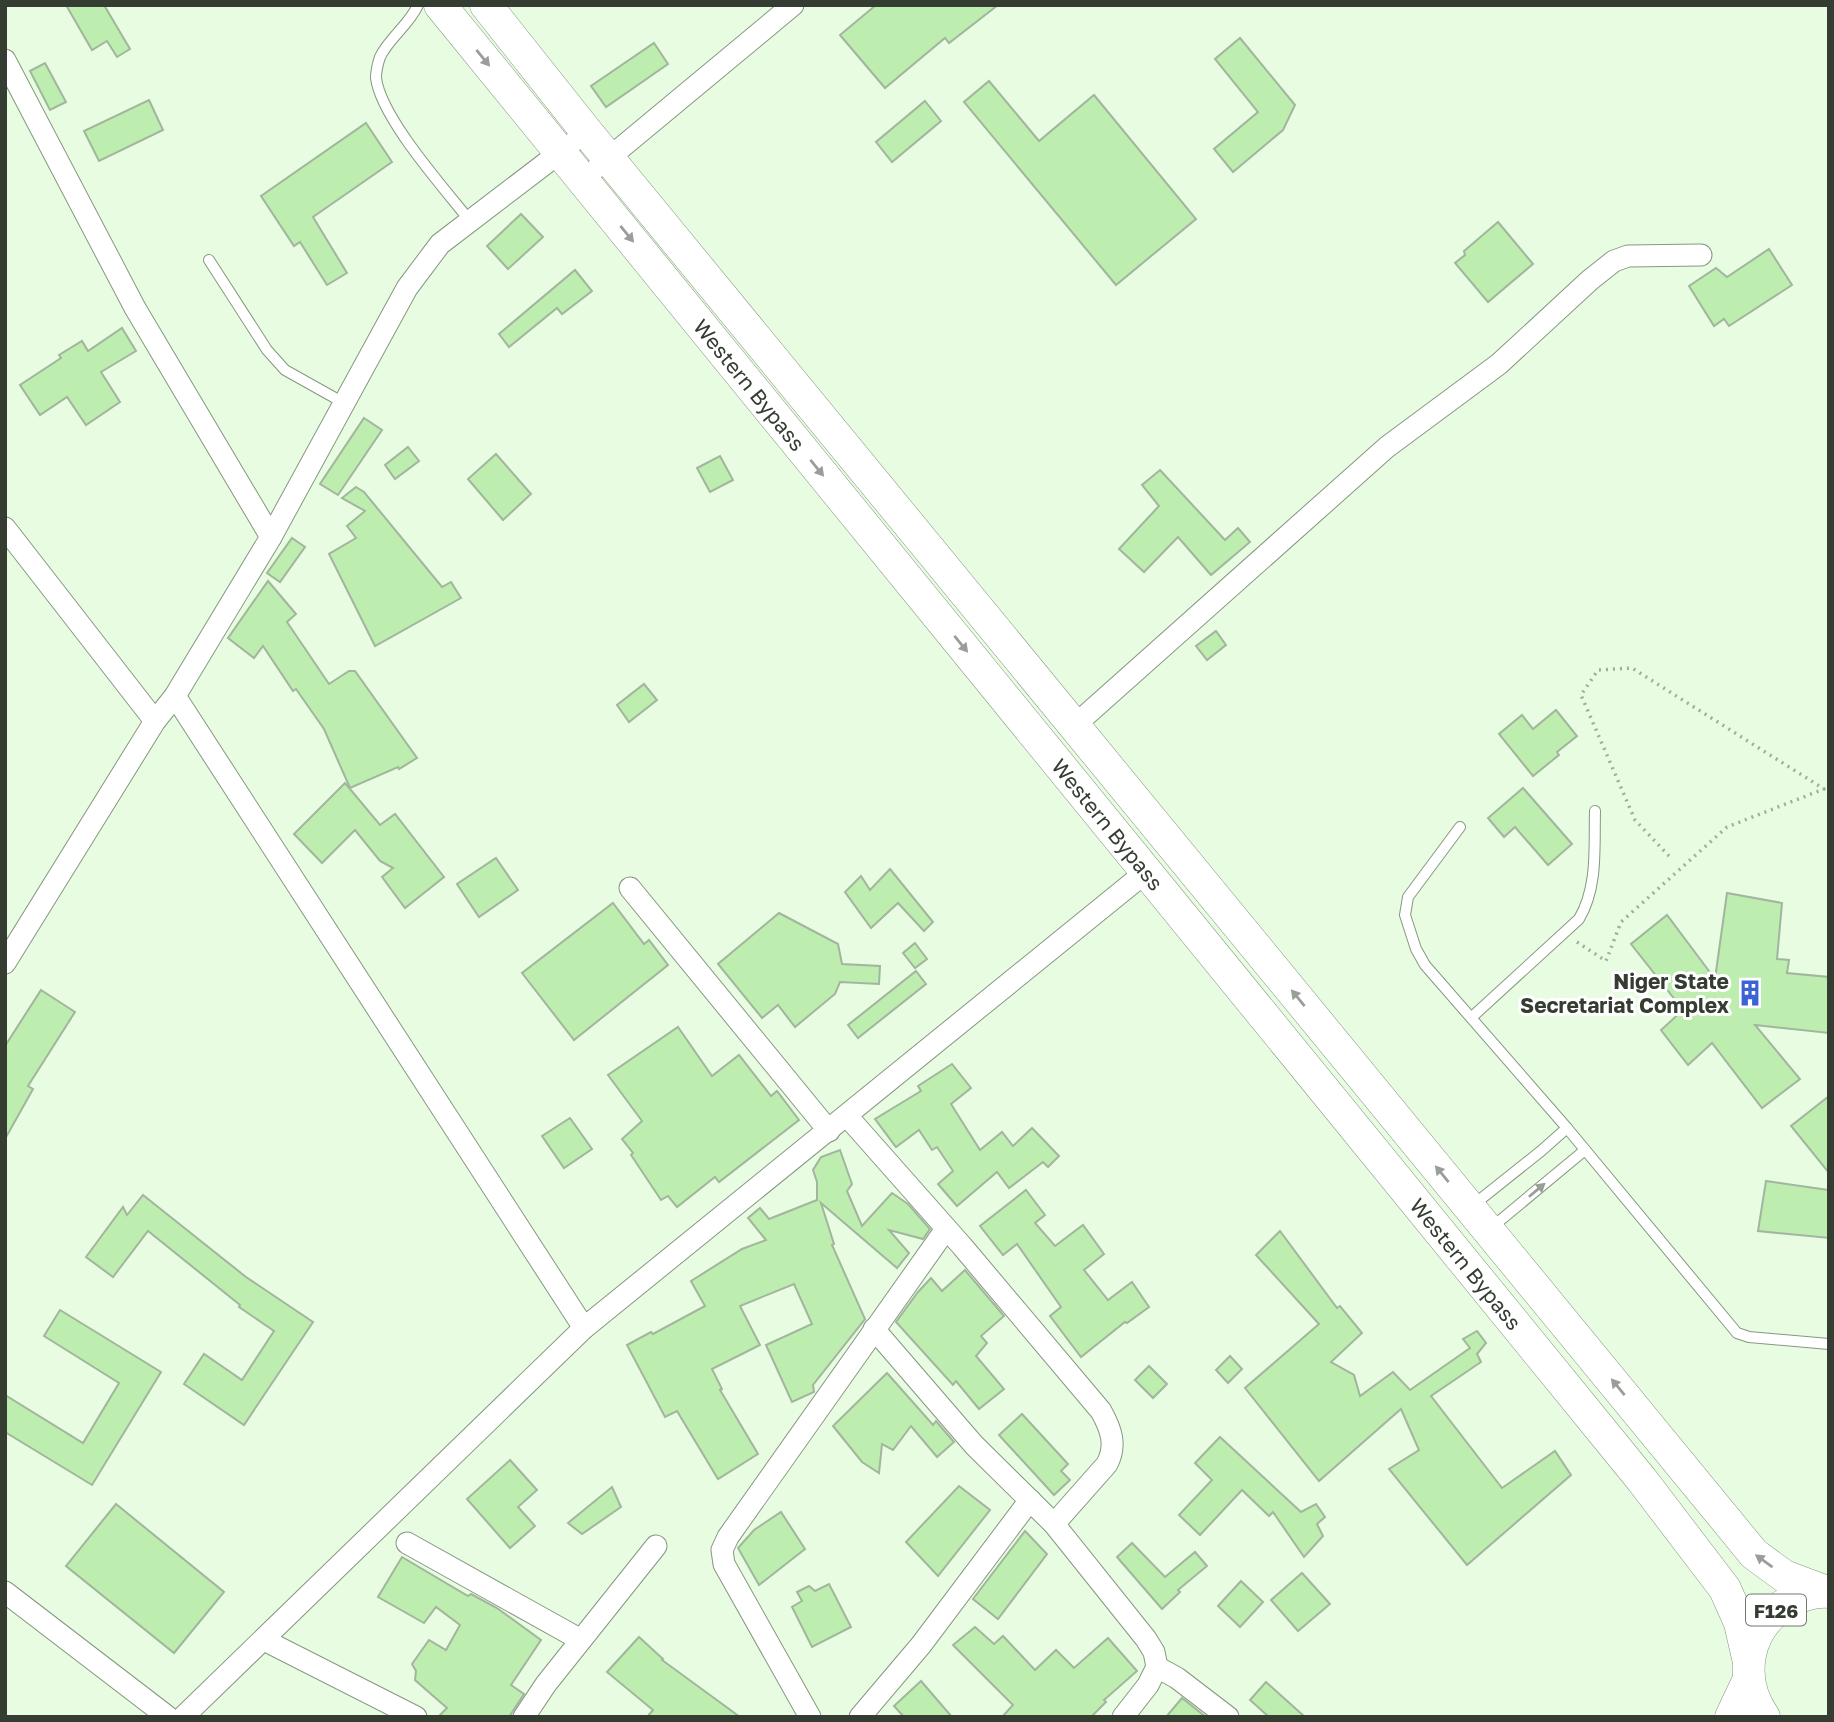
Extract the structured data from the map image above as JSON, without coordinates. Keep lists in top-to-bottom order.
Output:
{
  "streets": {
    "main road": ["Western Bypass", "F126"]
  },
  "crossings": [
    ["Western Bypass", "F126"]
  ],
  "places": {
    "building": ["Niger State Secretariat Complex"]
  }
}
